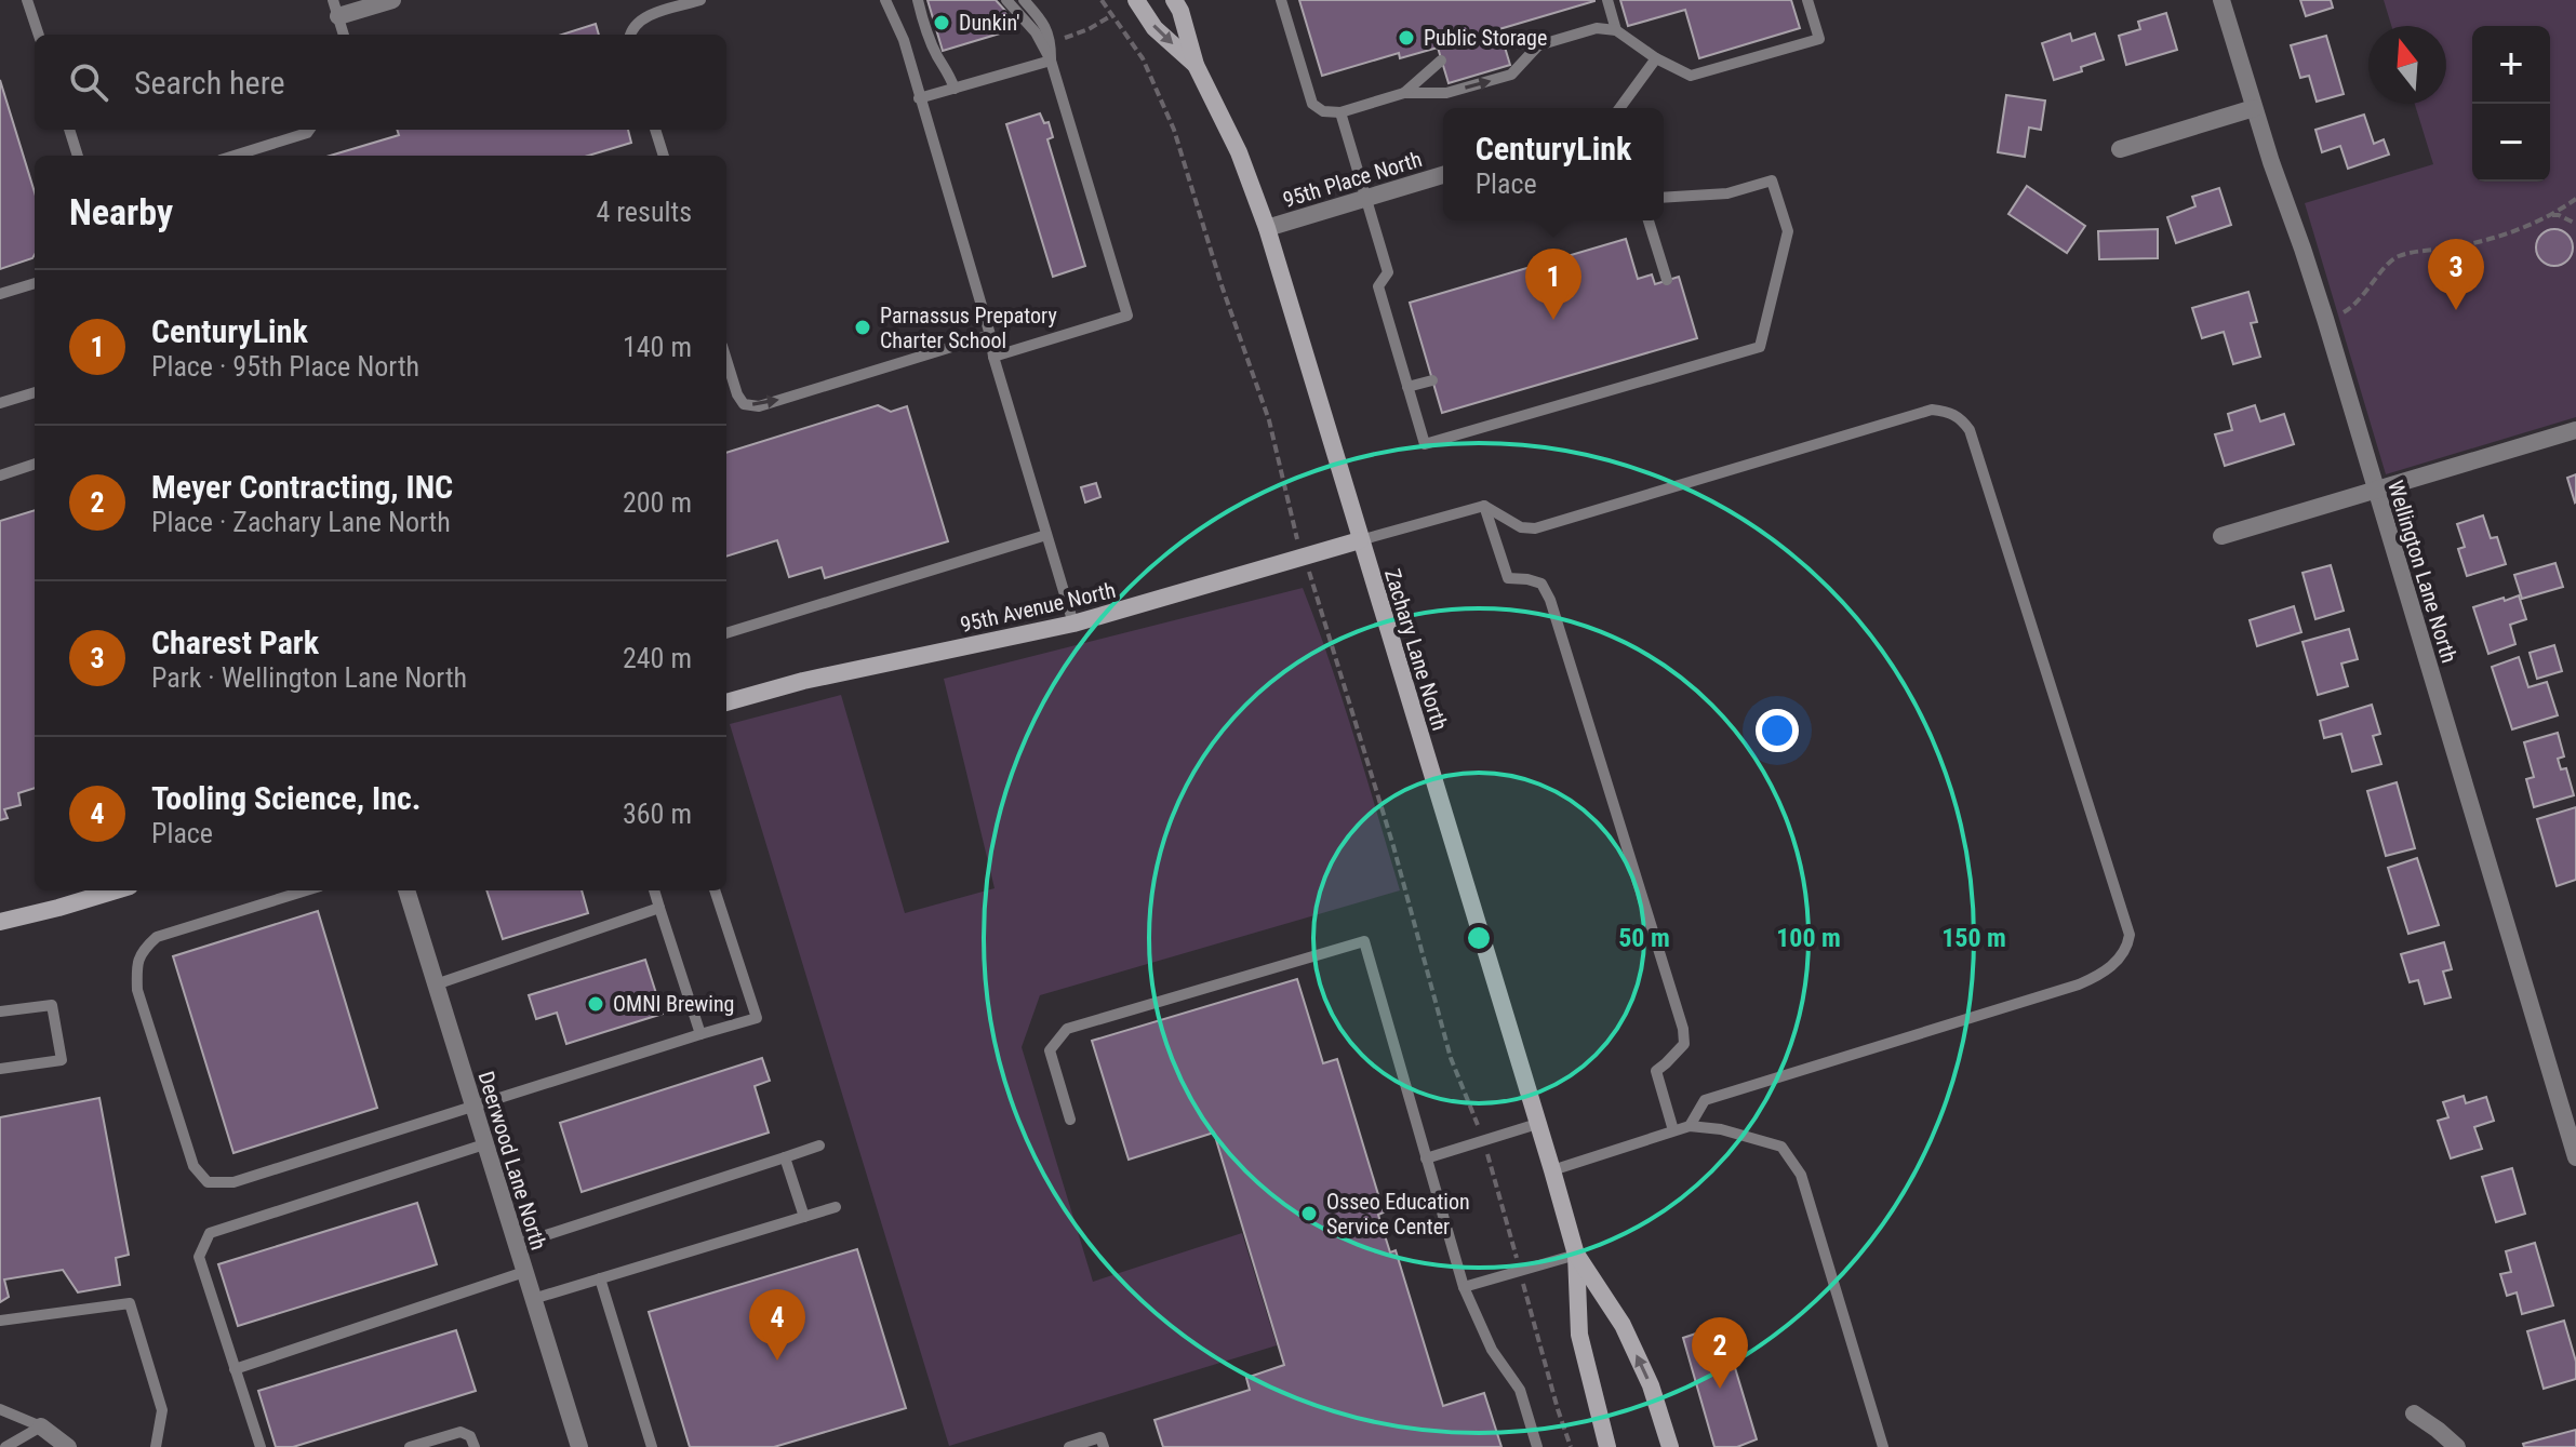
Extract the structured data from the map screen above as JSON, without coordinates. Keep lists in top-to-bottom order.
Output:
{
  "streets": {
    "main road": ["95th Avenue North", "Zachary Lane North"],
    "street": ["95th Place North", "Wellington Lane North", "Deerwood Lane North"]
  },
  "crossings": [
    ["95th Place North", "Zachary Lane North"],
    ["95th Avenue North", "Zachary Lane North"]
  ],
  "places": [
    "Dunkin'",
    "Public Storage",
    "Parnassus Prepatory Charter School",
    "OMNI Brewing",
    "Osseo Education Service Center"
  ],
  "north": "top",
  "page": {
    "map_buttons": ["+", "−"],
    "search": "Search here",
    "popup": ["CenturyLink", "Place"],
    "heading": ["Nearby", "4 results"],
    "pins": [
      "3",
      "1",
      "4",
      "2"
    ],
    "list": [
      {
        "mark": "1",
        "name": "CenturyLink",
        "note": "Place · 95th Place North",
        "value": "140 m"
      },
      {
        "mark": "2",
        "name": "Meyer Contracting, INC",
        "note": "Place · Zachary Lane North",
        "value": "200 m"
      },
      {
        "mark": "3",
        "name": "Charest Park",
        "note": "Park · Wellington Lane North",
        "value": "240 m"
      },
      {
        "mark": "4",
        "name": "Tooling Science, Inc.",
        "note": "Place",
        "value": "360 m"
      }
    ]
  },
  "rings": ["50 m", "100 m", "150 m"]
}
